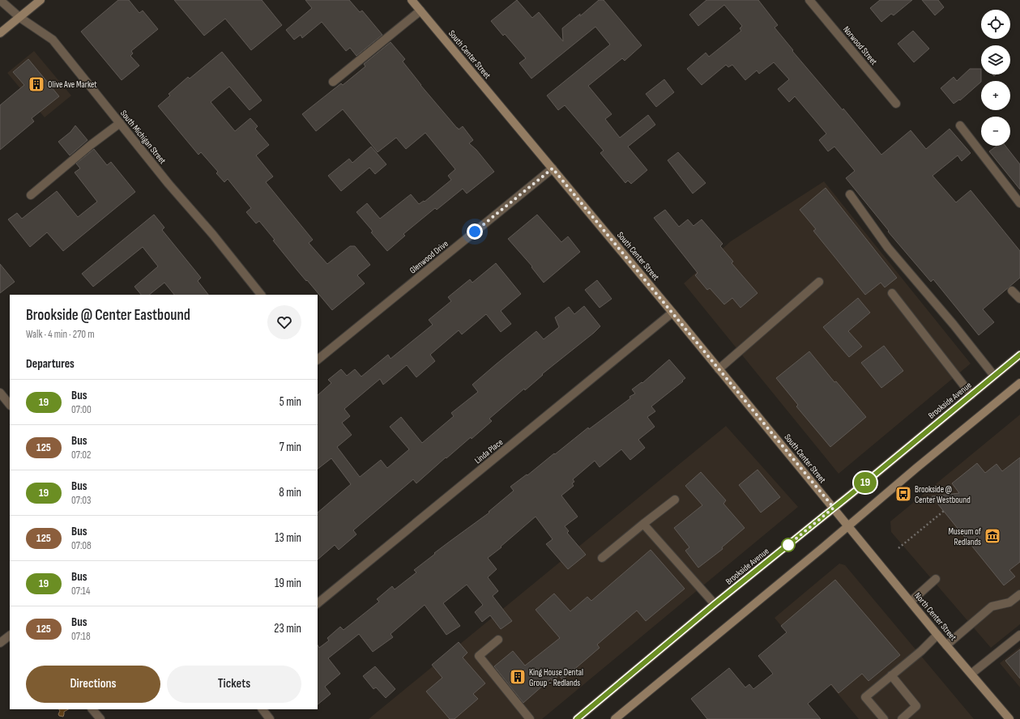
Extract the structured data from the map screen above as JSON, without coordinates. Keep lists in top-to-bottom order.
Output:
{
  "streets": {
    "main road": ["South Center Street", "Brookside Avenue", "North Center Street"],
    "street": [
      "Norwood Street",
      "South Michigan Street",
      "Glenwood Drive",
      "Linda Place"
    ]
  },
  "crossings": [
    ["South Center Street", "Glenwood Drive"],
    ["South Center Street", "Brookside Avenue"],
    ["South Center Street", "Linda Place"],
    ["South Center Street", "North Center Street"]
  ],
  "places": {
    "building": ["Olive Ave Market", "King House Dental Group - Redlands"],
    "bus stop": ["Brookside @ Center Westbound"],
    "museum": ["Museum of Redlands"]
  },
  "lines": ["bus line 19"],
  "page": {
    "on_map": "19",
    "map_buttons": ["+", "−"],
    "heading": [
      ["Brookside @ Center Eastbound", "Walk · 4 min · 270 m"],
      "Departures"
    ],
    "list": [
      {
        "mark": "19",
        "name": "Bus",
        "note": "07:00",
        "value": "5 min"
      },
      {
        "mark": "125",
        "name": "Bus",
        "note": "07:02",
        "value": "7 min"
      },
      {
        "mark": "19",
        "name": "Bus",
        "note": "07:03",
        "value": "8 min"
      },
      {
        "mark": "125",
        "name": "Bus",
        "note": "07:08",
        "value": "13 min"
      },
      {
        "mark": "19",
        "name": "Bus",
        "note": "07:14",
        "value": "19 min"
      },
      {
        "mark": "125",
        "name": "Bus",
        "note": "07:18",
        "value": "23 min"
      }
    ],
    "buttons": ["Directions", "Tickets"]
  }
}
